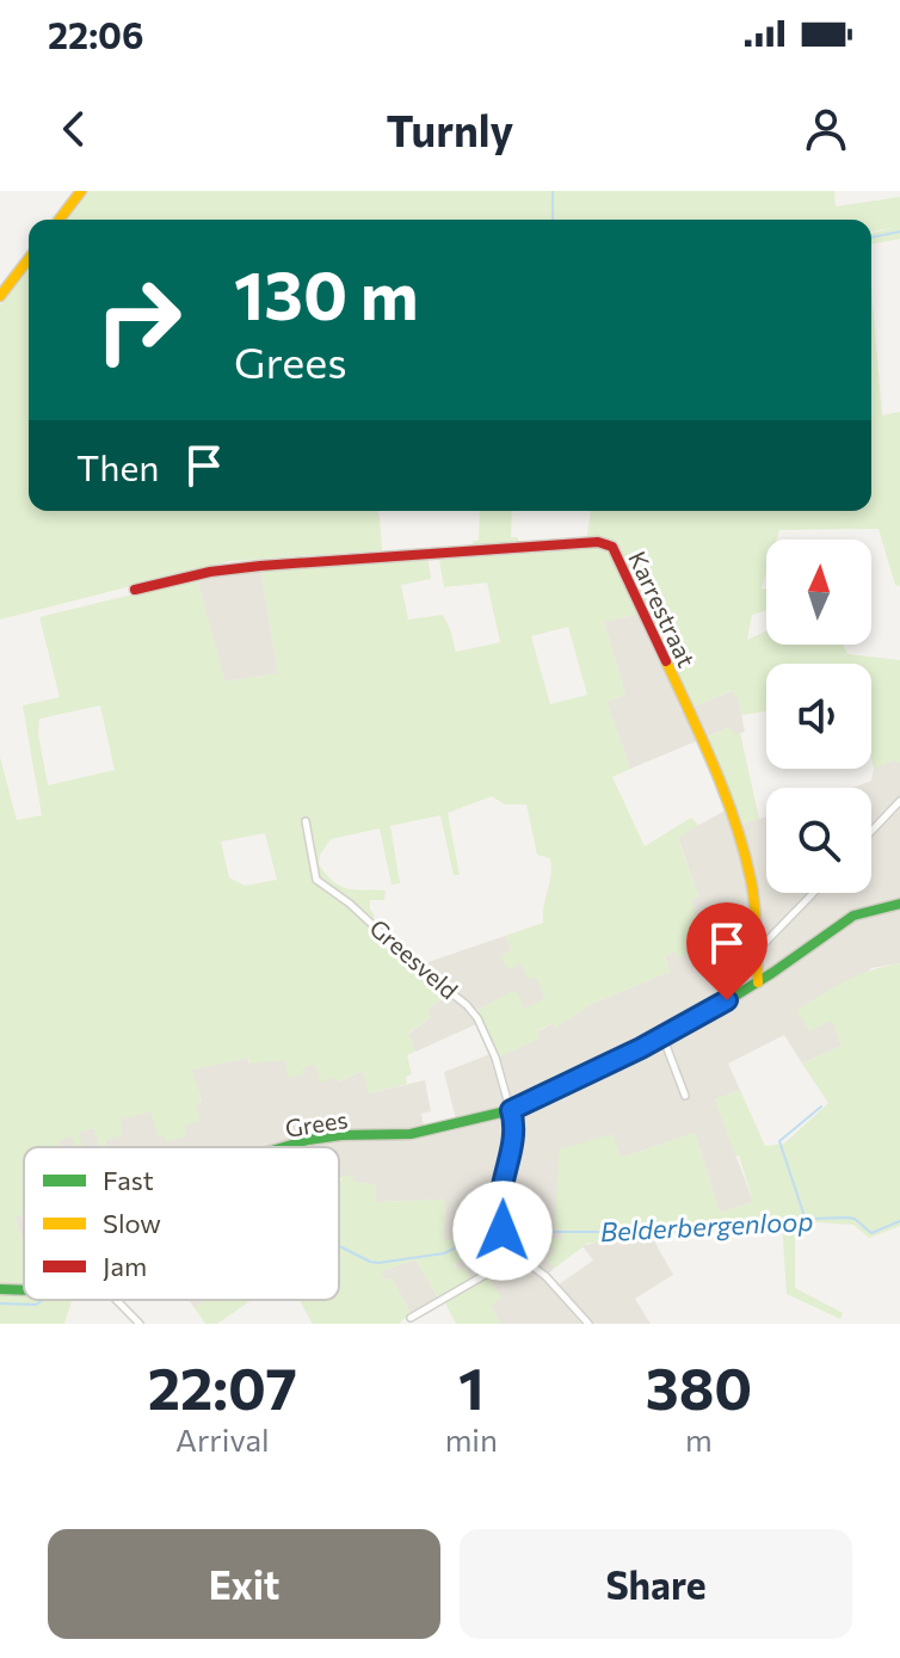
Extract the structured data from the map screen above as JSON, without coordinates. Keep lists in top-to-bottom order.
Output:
{
  "streets": {
    "street": ["Karrestraat", "Greesveld", "Grees"]
  },
  "crossings": [
    ["Karrestraat", "Grees"],
    ["Greesveld", "Grees"]
  ],
  "water": ["Belderbergenloop"],
  "legend": ["Fast", "Slow", "Jam"],
  "north": "top",
  "page": {
    "status": "22:06",
    "header": "Turnly",
    "turn": ["130 m", "Grees"],
    "then": "Then",
    "eta": [
      "22:07",
      "Arrival",
      "1",
      "min",
      "380",
      "m"
    ],
    "buttons": ["Exit", "Share"]
  }
}
